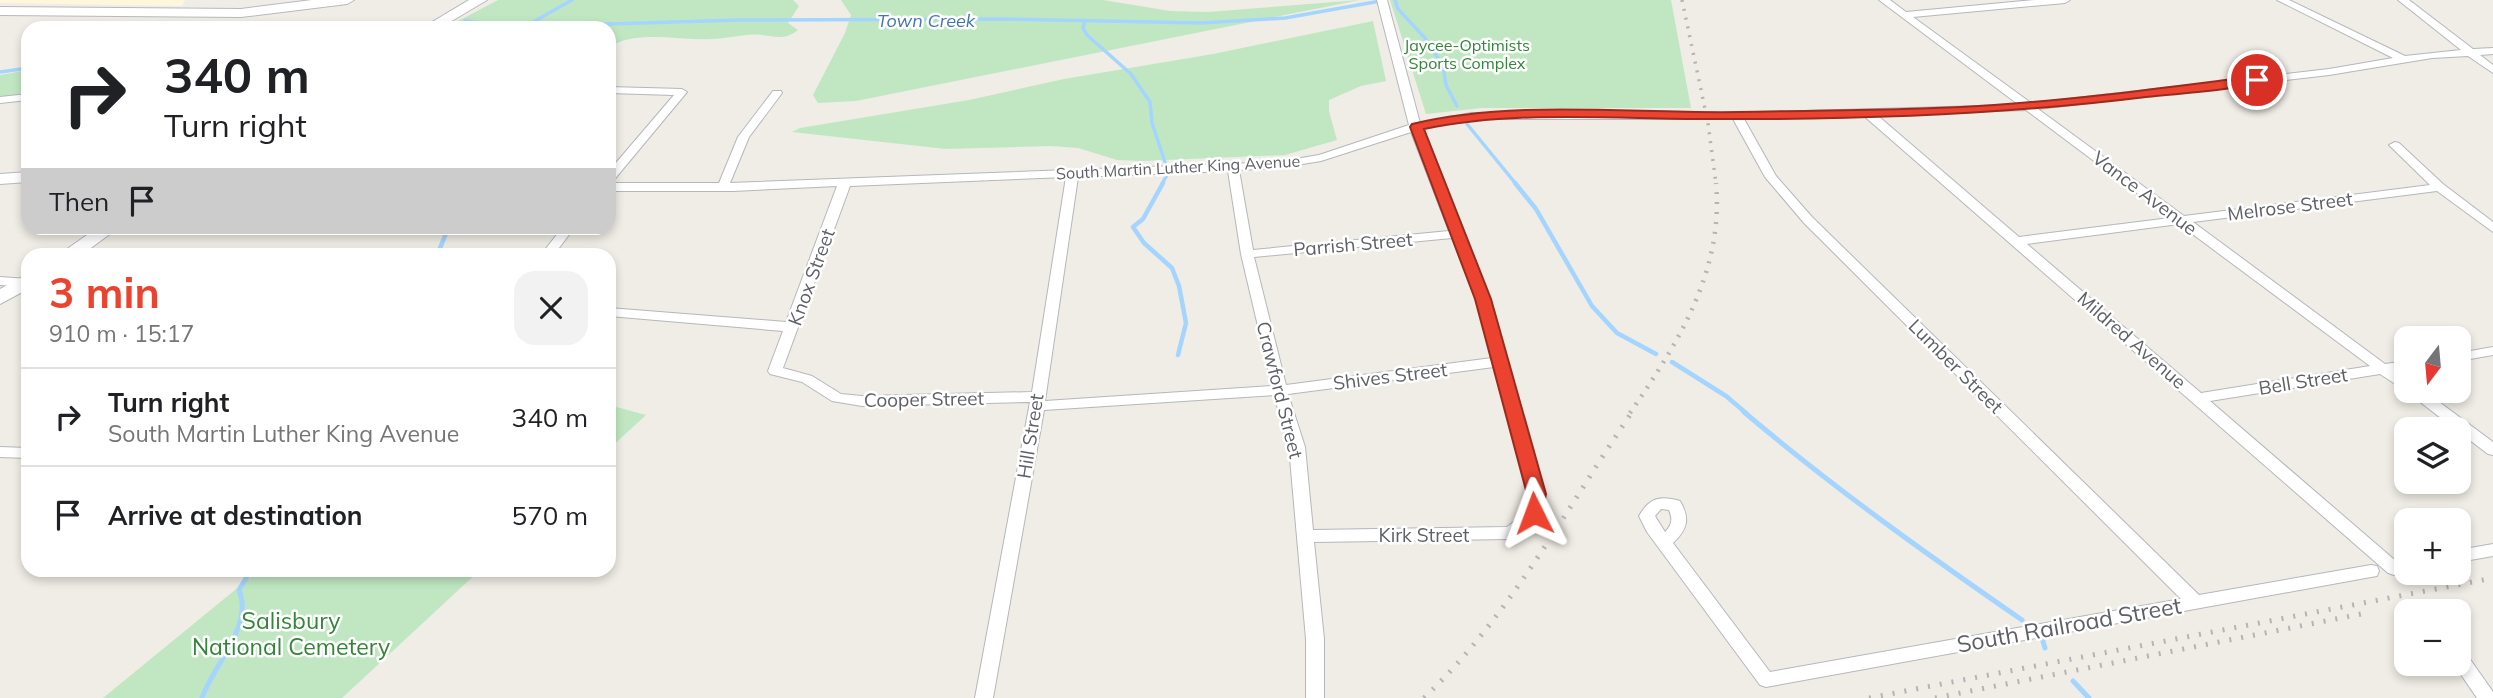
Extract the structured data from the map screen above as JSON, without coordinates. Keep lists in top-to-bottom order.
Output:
{
  "streets": {
    "street": [
      "South Martin Luther King Avenue",
      "Vance Avenue",
      "Melrose Street",
      "Parrish Street",
      "Knox Street",
      "Mildred Avenue",
      "Lumber Street",
      "Shives Street",
      "Bell Street",
      "Crawford Street",
      "Cooper Street",
      "Hill Street",
      "Kirk Street",
      "South Railroad Street"
    ]
  },
  "crossings": [
    ["South Martin Luther King Avenue", "Vance Avenue"],
    ["South Martin Luther King Avenue", "Knox Street"],
    ["South Martin Luther King Avenue", "Mildred Avenue"],
    ["South Martin Luther King Avenue", "Lumber Street"],
    ["South Martin Luther King Avenue", "Crawford Street"],
    ["South Martin Luther King Avenue", "Hill Street"],
    ["Vance Avenue", "Melrose Street"],
    ["Vance Avenue", "Bell Street"],
    ["Melrose Street", "Mildred Avenue"],
    ["Parrish Street", "Crawford Street"],
    ["Knox Street", "Cooper Street"],
    ["Mildred Avenue", "Bell Street"],
    ["Lumber Street", "South Railroad Street"],
    ["Shives Street", "Crawford Street"],
    ["Shives Street", "Cooper Street"],
    ["Shives Street", "Kirk Street"],
    ["Crawford Street", "Cooper Street"],
    ["Crawford Street", "Kirk Street"],
    ["Cooper Street", "Hill Street"]
  ],
  "water": ["Town Creek"],
  "parks": ["Jaycee-Optimists Sports Complex", "Salisbury National Cemetery"],
  "north": "bottom",
  "page": {
    "turn": ["340 m", "Turn right"],
    "then": "Then",
    "heading": ["3 min", "910 m · 15:17"],
    "map_buttons": ["+", "−"],
    "list": [
      {
        "name": "Turn right",
        "note": "South Martin Luther King Avenue",
        "value": "340 m"
      },
      {
        "name": "Arrive at destination",
        "value": "570 m"
      }
    ]
  }
}
